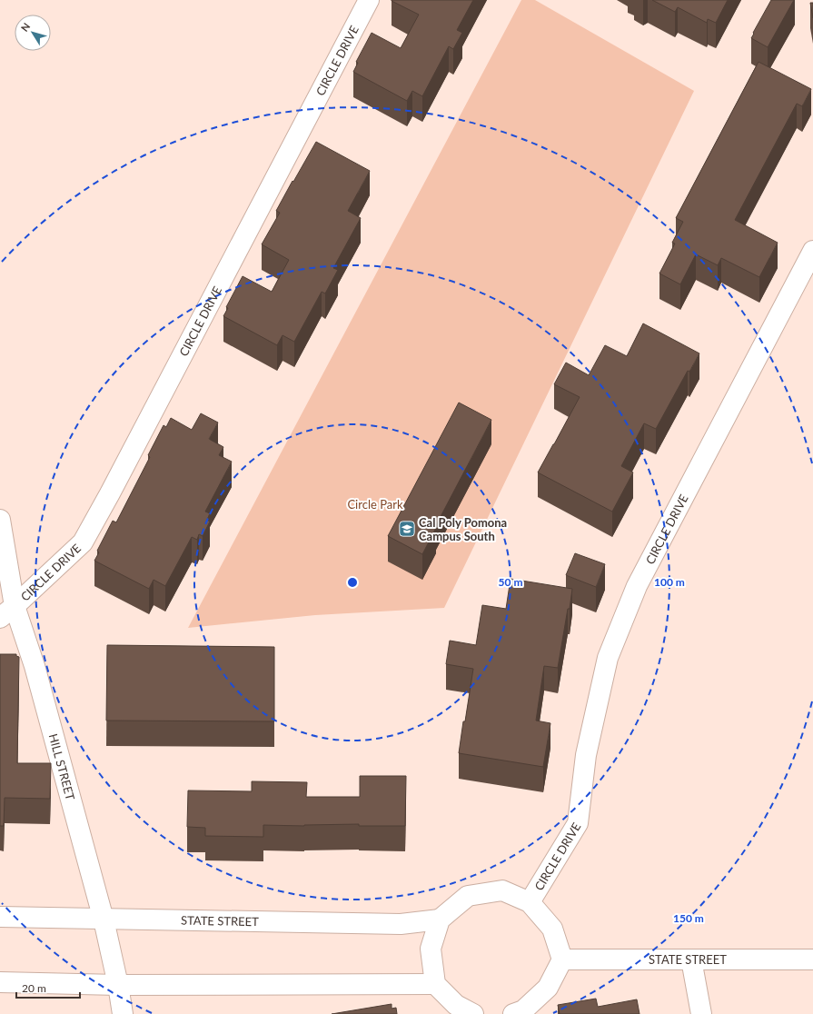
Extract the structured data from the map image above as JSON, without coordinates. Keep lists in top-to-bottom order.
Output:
{
  "streets": {
    "street": ["CIRCLE DRIVE", "HILL STREET", "STATE STREET"]
  },
  "crossings": [
    ["CIRCLE DRIVE", "HILL STREET"],
    ["HILL STREET", "STATE STREET"]
  ],
  "parks": ["Circle Park"],
  "places": {
    "school or university": ["Cal Poly Pomona Campus South"]
  },
  "scale_bar": "20 m",
  "north": "top left",
  "rings": ["50 m", "100 m", "150 m"]
}
